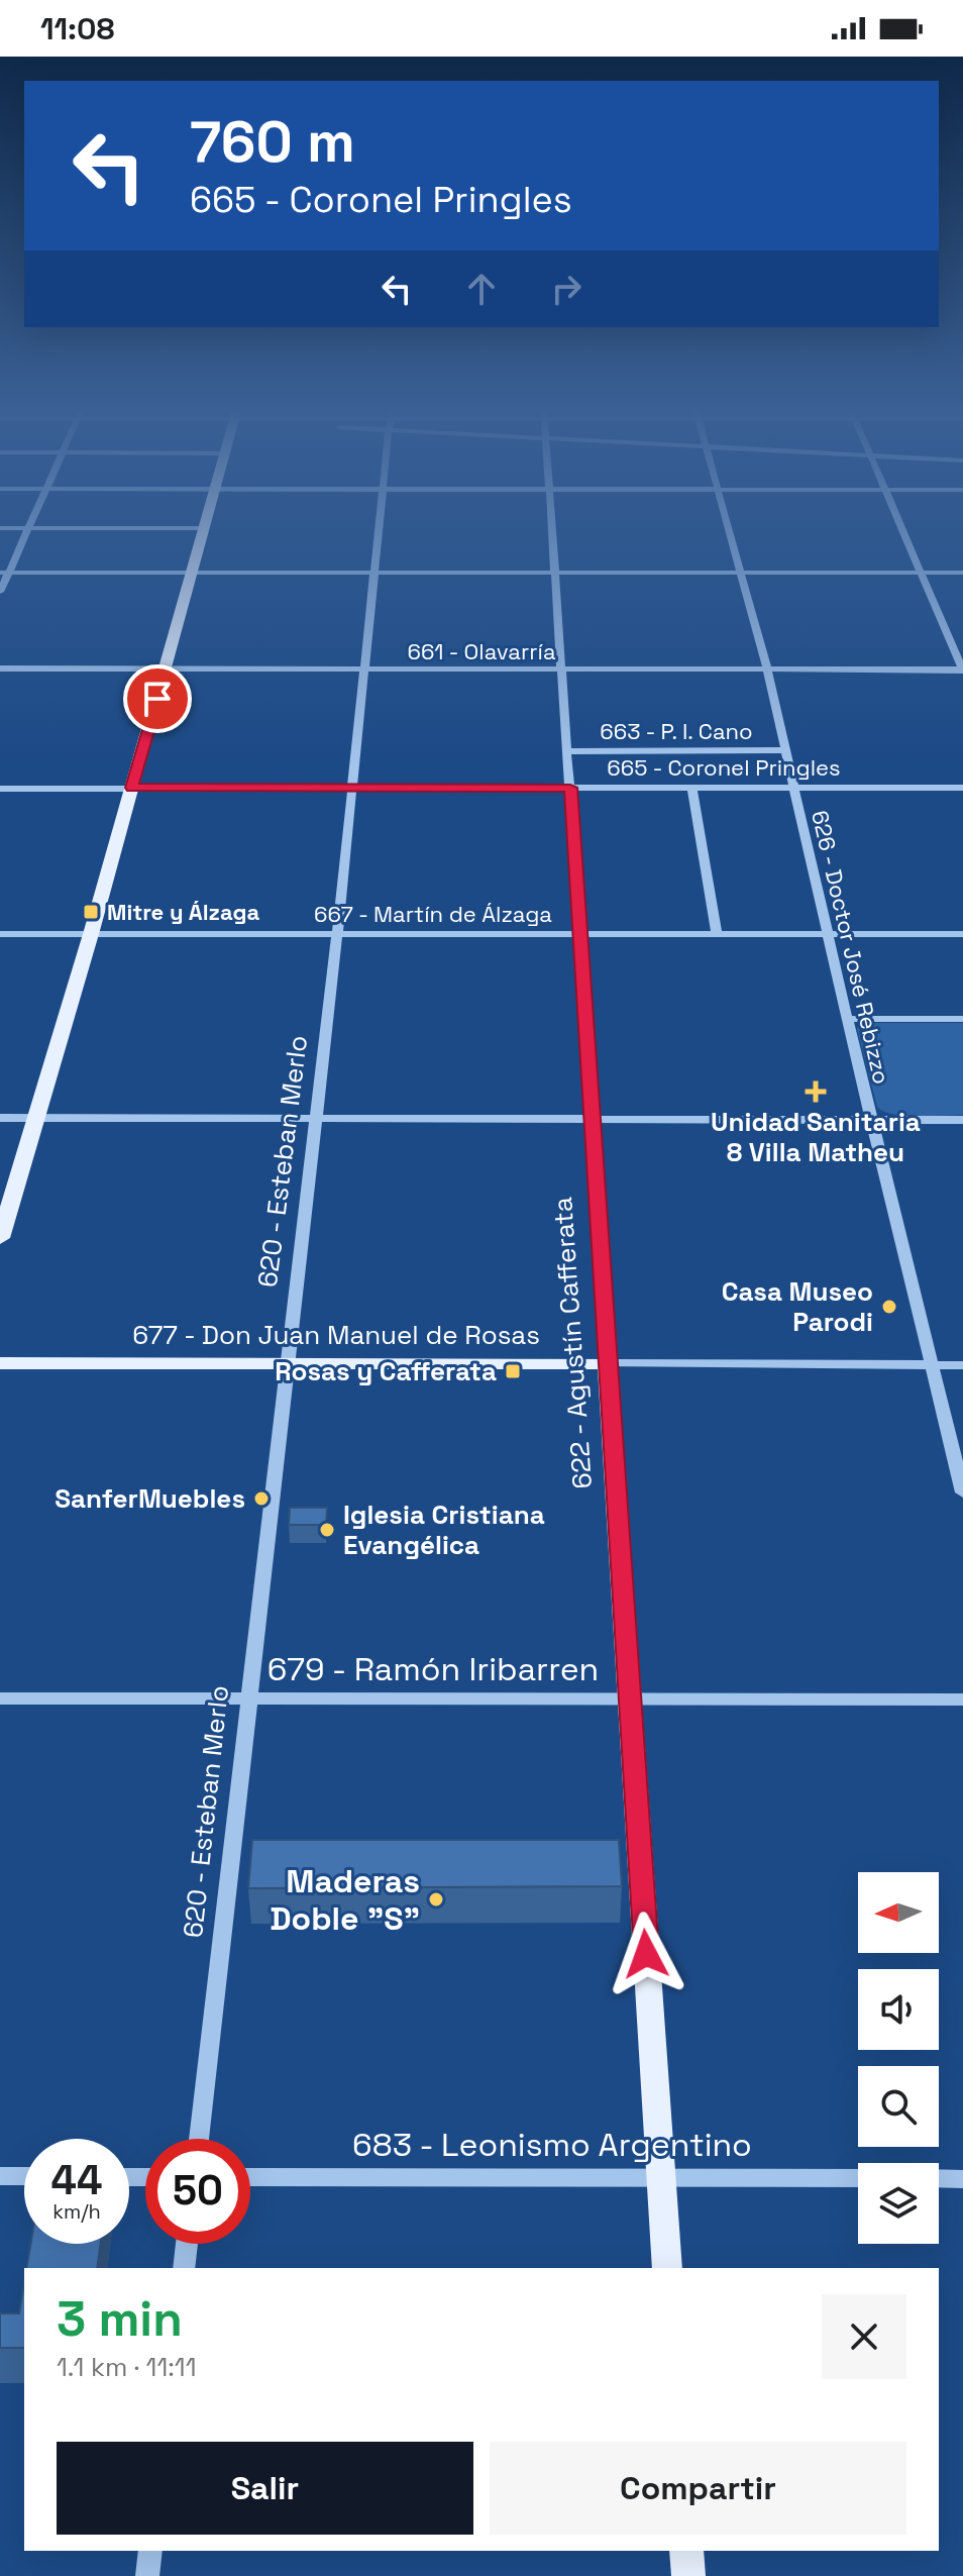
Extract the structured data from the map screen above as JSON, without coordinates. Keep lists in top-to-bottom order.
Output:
{
  "streets": {
    "main road": ["677 - Don Juan Manuel de Rosas", "622 - Agustín Cafferata"],
    "street": [
      "661 - Olavarría",
      "663 - P. I. Cano",
      "665 - Coronel Pringles",
      "667 - Martín de Álzaga",
      "626 - Doctor José Rebizzo",
      "620 - Esteban Merlo",
      "679 - Ramón Iribarren",
      "683 - Leonismo Argentino"
    ]
  },
  "crossings": [
    ["661 - Olavarría", "626 - Doctor José Rebizzo"],
    ["661 - Olavarría", "620 - Esteban Merlo"],
    ["661 - Olavarría", "622 - Agustín Cafferata"],
    ["663 - P. I. Cano", "626 - Doctor José Rebizzo"],
    ["663 - P. I. Cano", "622 - Agustín Cafferata"],
    ["665 - Coronel Pringles", "626 - Doctor José Rebizzo"],
    ["665 - Coronel Pringles", "620 - Esteban Merlo"],
    ["665 - Coronel Pringles", "622 - Agustín Cafferata"],
    ["667 - Martín de Álzaga", "626 - Doctor José Rebizzo"],
    ["667 - Martín de Álzaga", "620 - Esteban Merlo"],
    ["667 - Martín de Álzaga", "622 - Agustín Cafferata"],
    ["626 - Doctor José Rebizzo", "677 - Don Juan Manuel de Rosas"],
    ["620 - Esteban Merlo", "677 - Don Juan Manuel de Rosas"],
    ["620 - Esteban Merlo", "679 - Ramón Iribarren"],
    ["677 - Don Juan Manuel de Rosas", "622 - Agustín Cafferata"],
    ["622 - Agustín Cafferata", "679 - Ramón Iribarren"],
    ["622 - Agustín Cafferata", "683 - Leonismo Argentino"]
  ],
  "places": {
    "transit": ["Mitre y Álzaga", "Rosas y Cafferata"],
    "health": ["Unidad Sanitaria 8 Villa Matheu"],
    "other": [
      "Casa Museo Parodi",
      "SanferMuebles",
      "Iglesia Cristiana Evangélica",
      "Maderas Doble \"S\""
    ]
  },
  "north": "left",
  "page": {
    "status": "11:08",
    "turn": ["760 m", "665 - Coronel Pringles"],
    "speed": "44 km/h",
    "limit": "50",
    "heading": ["3 min", "1.1 km · 11:11"],
    "buttons": ["Salir", "Compartir"]
  }
}
